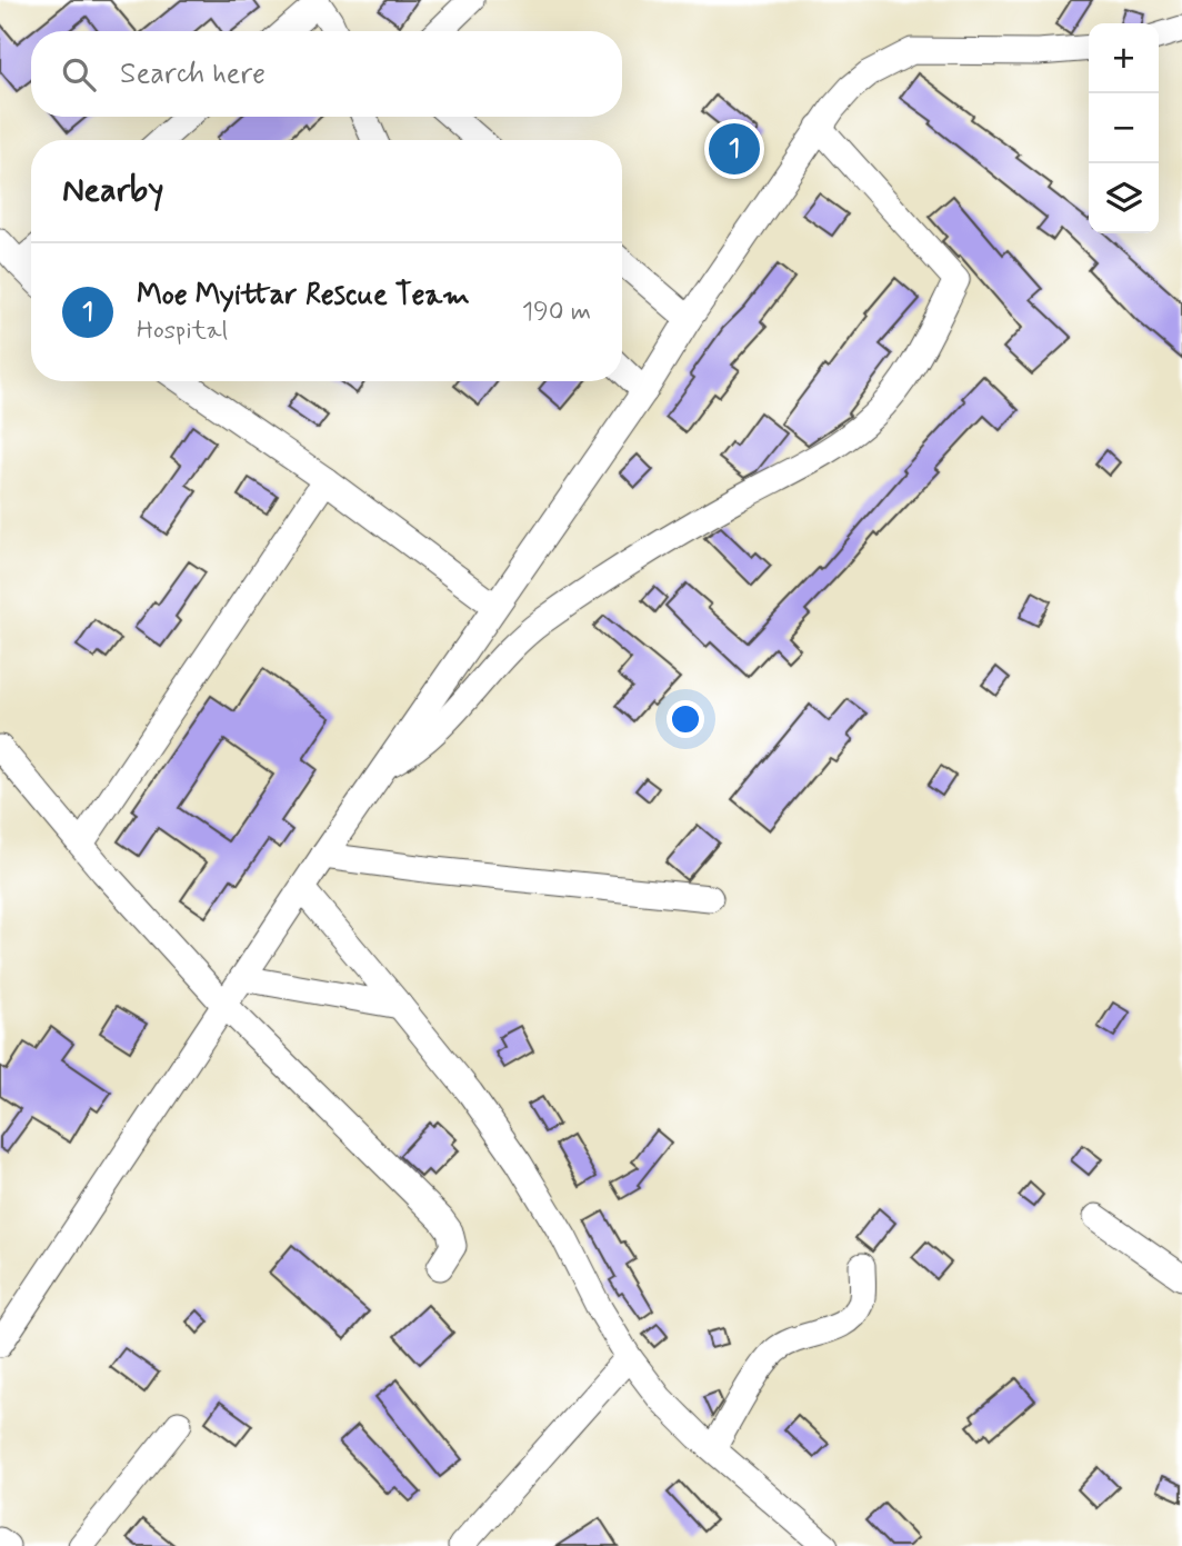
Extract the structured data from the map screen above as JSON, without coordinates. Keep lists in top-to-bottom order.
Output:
{
  "page": {
    "map_buttons": ["+", "−"],
    "search": "Search here",
    "pins": "1",
    "heading": "Nearby",
    "list": [
      {
        "mark": "1",
        "name": "Moe Myittar Rescue Team",
        "note": "Hospital",
        "value": "190 m"
      }
    ]
  }
}
